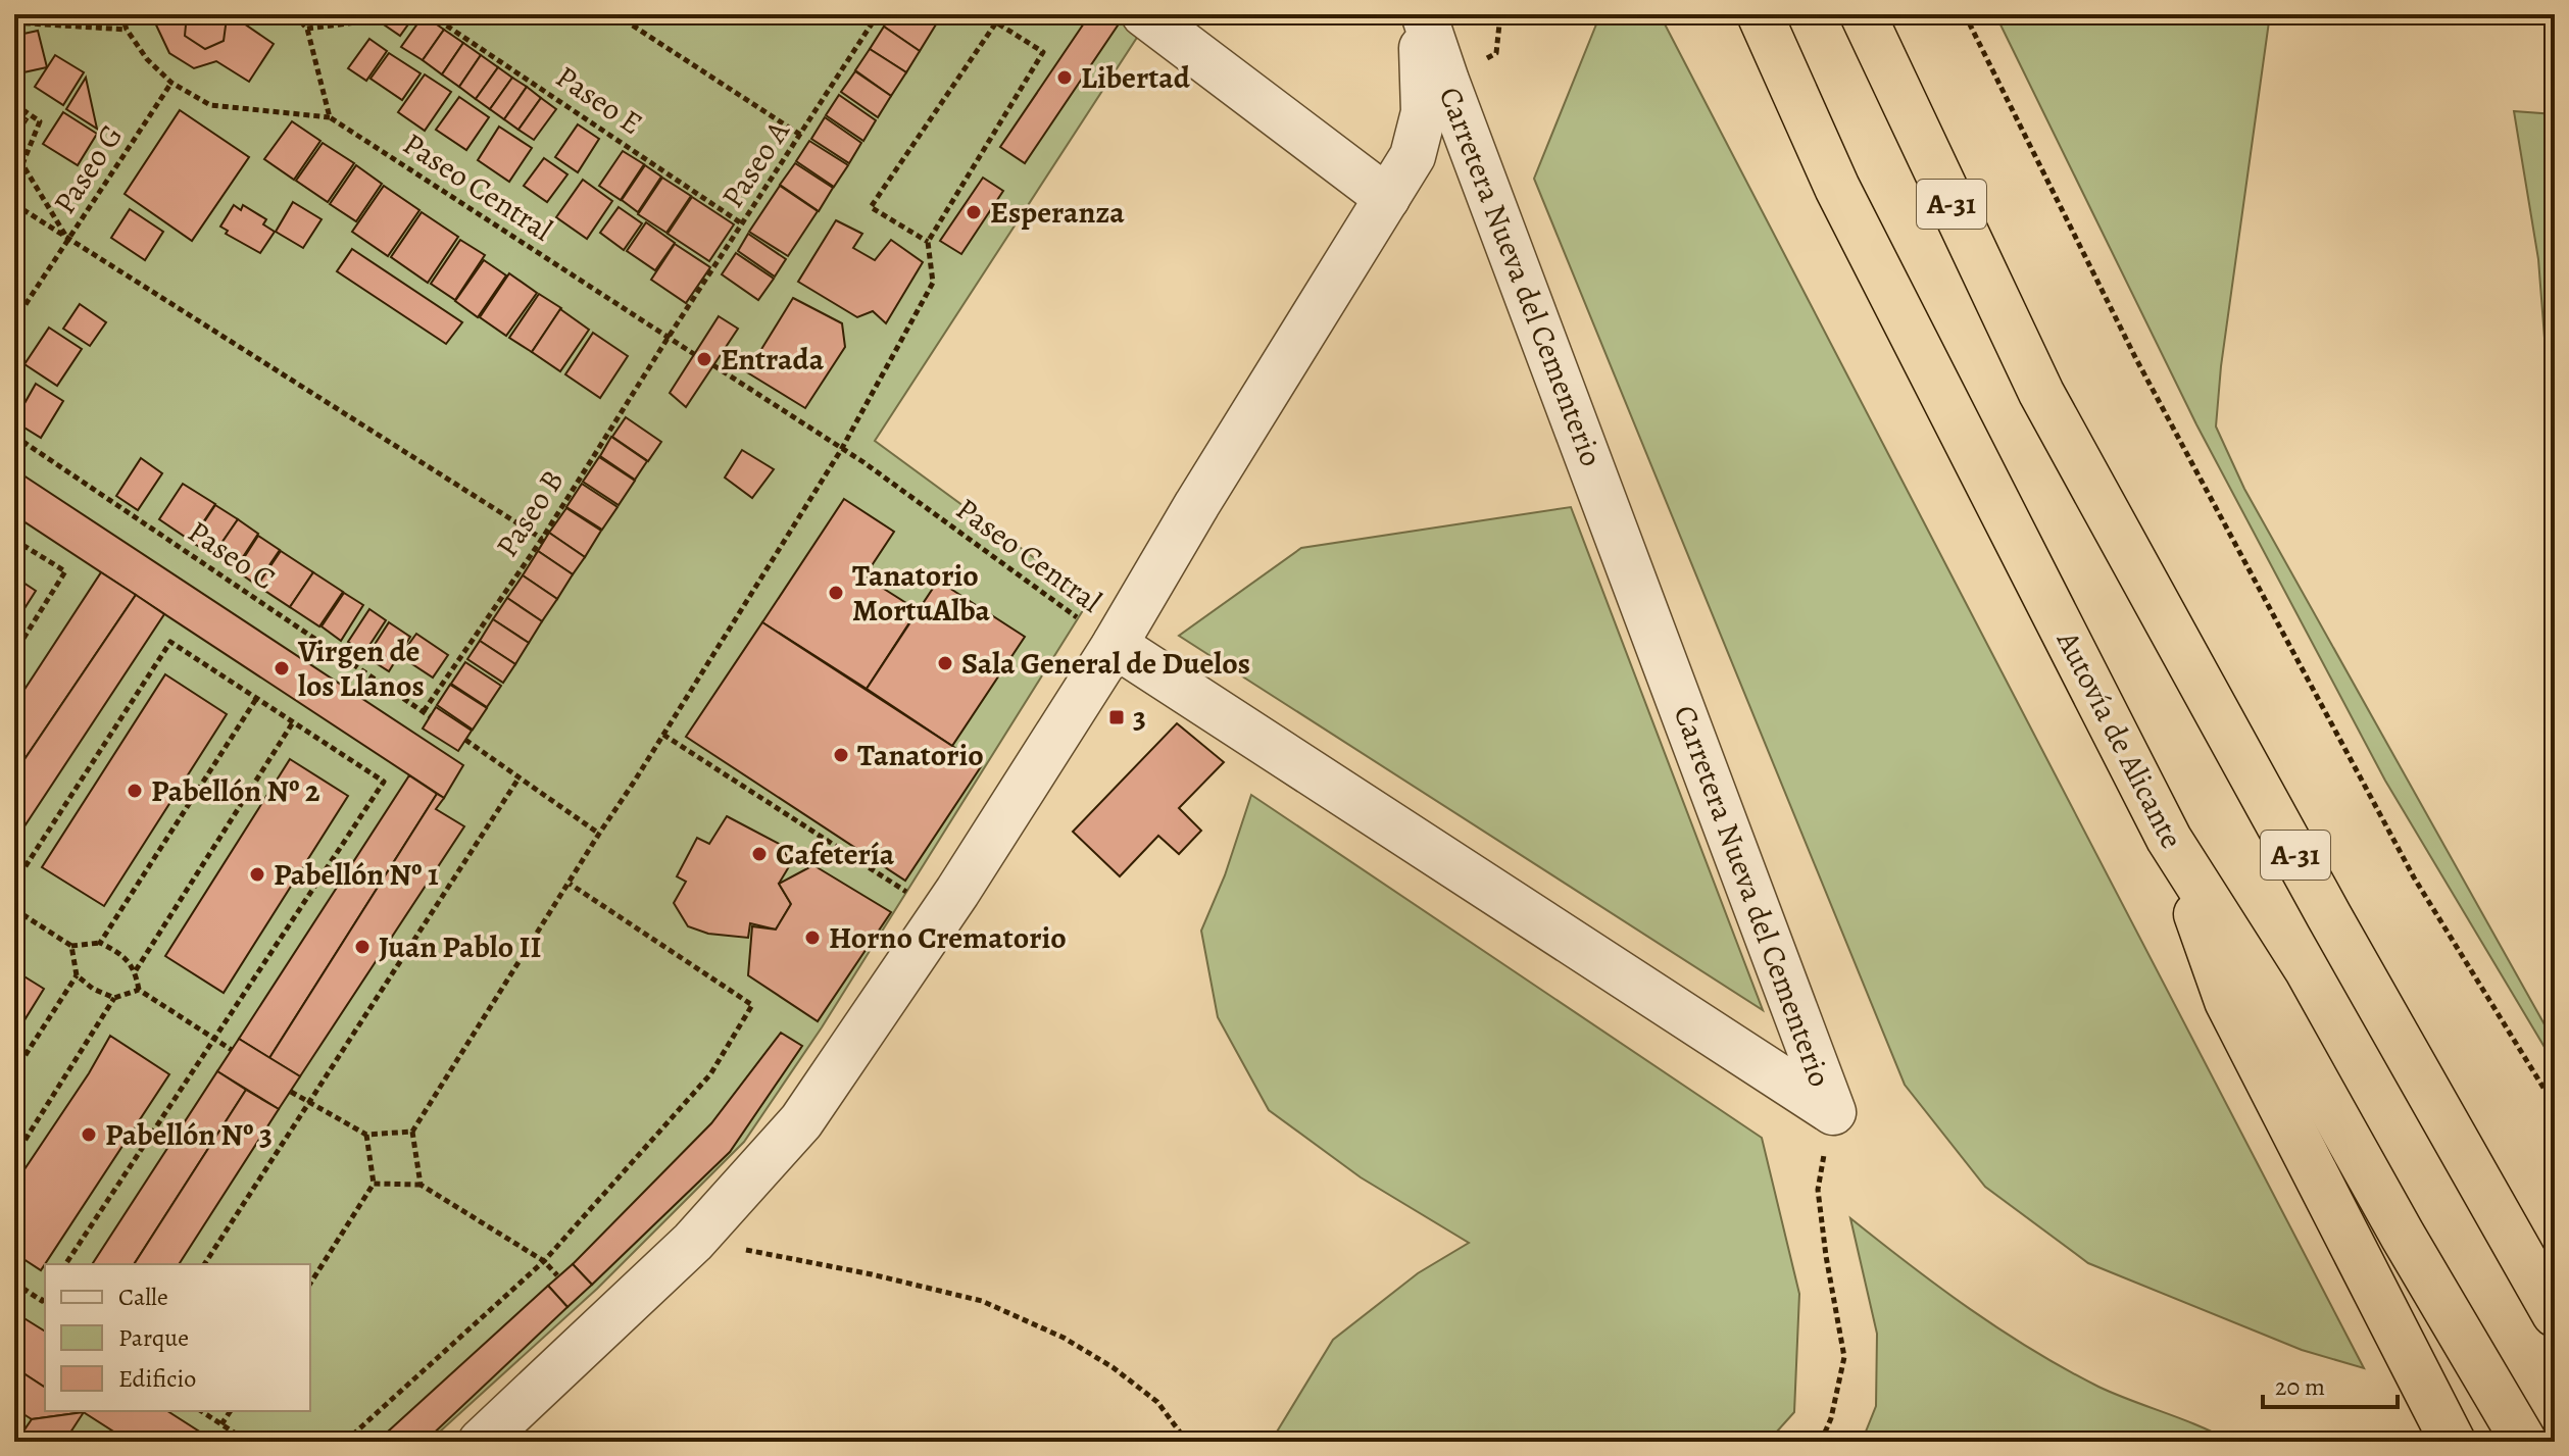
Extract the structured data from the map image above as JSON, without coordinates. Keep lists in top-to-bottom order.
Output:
{
  "streets": {
    "highway": ["A-31", "Autovía de Alicante"],
    "street": ["Carretera Nueva del Cementerio"],
    "path": [
      "Paseo E",
      "Paseo A",
      "Paseo G",
      "Paseo Central",
      "Paseo B",
      "Paseo C"
    ]
  },
  "crossings": [
    ["Paseo E", "Paseo A"],
    ["Paseo A", "Paseo Central"],
    ["Paseo A", "Paseo B"],
    ["Paseo Central", "Carretera Nueva del Cementerio"],
    ["Paseo Central", "Paseo B"],
    ["Paseo B", "Paseo C"]
  ],
  "places": {
    "other": [
      "Libertad",
      "Esperanza",
      "Entrada",
      "Tanatorio MortuAlba",
      "Sala General de Duelos",
      "Virgen de los Llanos",
      "Tanatorio",
      "Pabellón Nº 2",
      "Cafetería",
      "Pabellón Nº 1",
      "Horno Crematorio",
      "Juan Pablo II",
      "Pabellón Nº 3"
    ],
    "transit": ["3"]
  },
  "legend": ["Calle", "Parque", "Edificio"],
  "scale_bar": "20 m"
}
